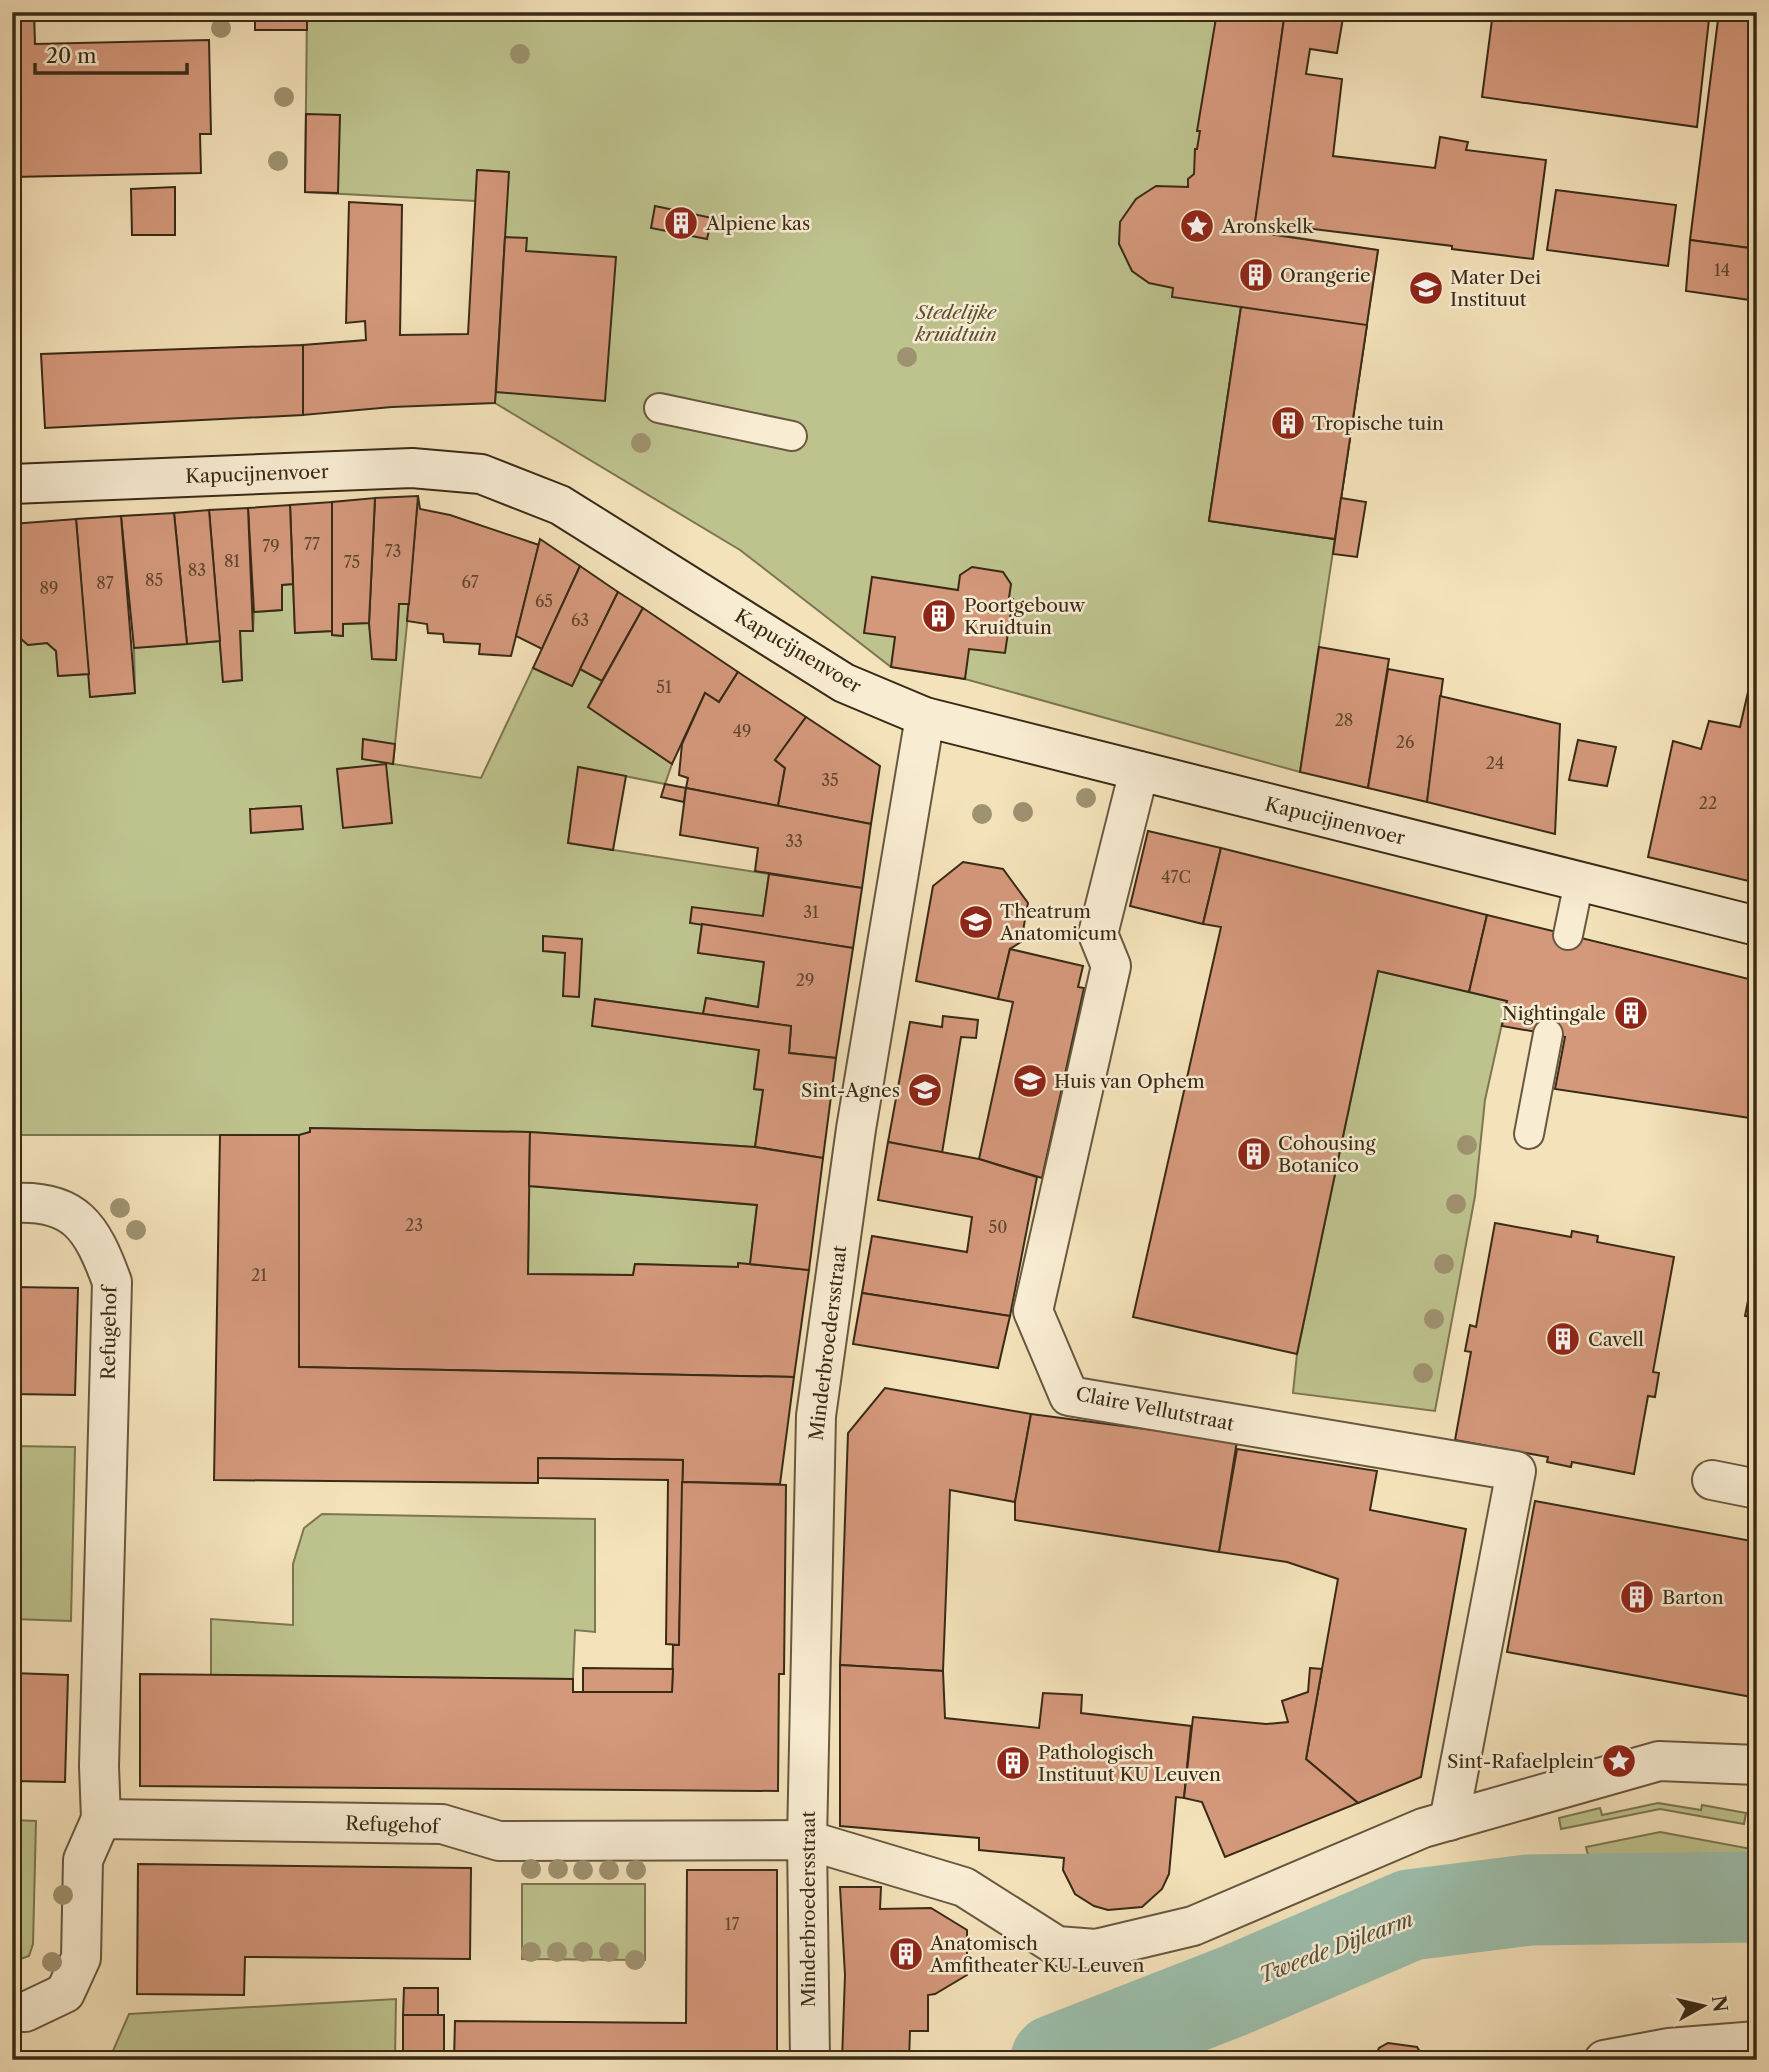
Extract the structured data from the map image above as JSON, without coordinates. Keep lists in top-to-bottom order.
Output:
{
  "streets": {
    "street": [
      "Kapucijnenvoer",
      "Refugehof",
      "Minderbroedersstraat",
      "Claire Vellutstraat"
    ]
  },
  "crossings": [
    ["Kapucijnenvoer", "Minderbroedersstraat"],
    ["Kapucijnenvoer", "Claire Vellutstraat"],
    ["Refugehof", "Minderbroedersstraat"],
    ["Refugehof", "Claire Vellutstraat"]
  ],
  "water": ["Tweede Dijlearm"],
  "parks": ["Stedelijke kruidtuin"],
  "places": {
    "building": [
      "Alpiene kas",
      "Orangerie",
      "Tropische tuin",
      "Poortgebouw Kruidtuin",
      "Nightingale",
      "Cohousing Botanico",
      "Cavell",
      "Barton",
      "Pathologisch Instituut KU Leuven",
      "Anatomisch Amfitheater KU Leuven"
    ],
    "place": ["Aronskelk", "Sint-Rafaelplein"],
    "school or university": [
      "Mater Dei Instituut",
      "Theatrum Anatomicum",
      "Huis van Ophem",
      "Sint-Agnes"
    ]
  },
  "house_numbers": [
    "14",
    "77",
    "79",
    "73",
    "81",
    "75",
    "83",
    "85",
    "67",
    "87",
    "89",
    "65",
    "63",
    "51",
    "28",
    "49",
    "26",
    "24",
    "35",
    "22",
    "33",
    "47C",
    "31",
    "29",
    "23",
    "50",
    "21",
    "17"
  ],
  "scale_bar": "20 m",
  "north": "right"
}
